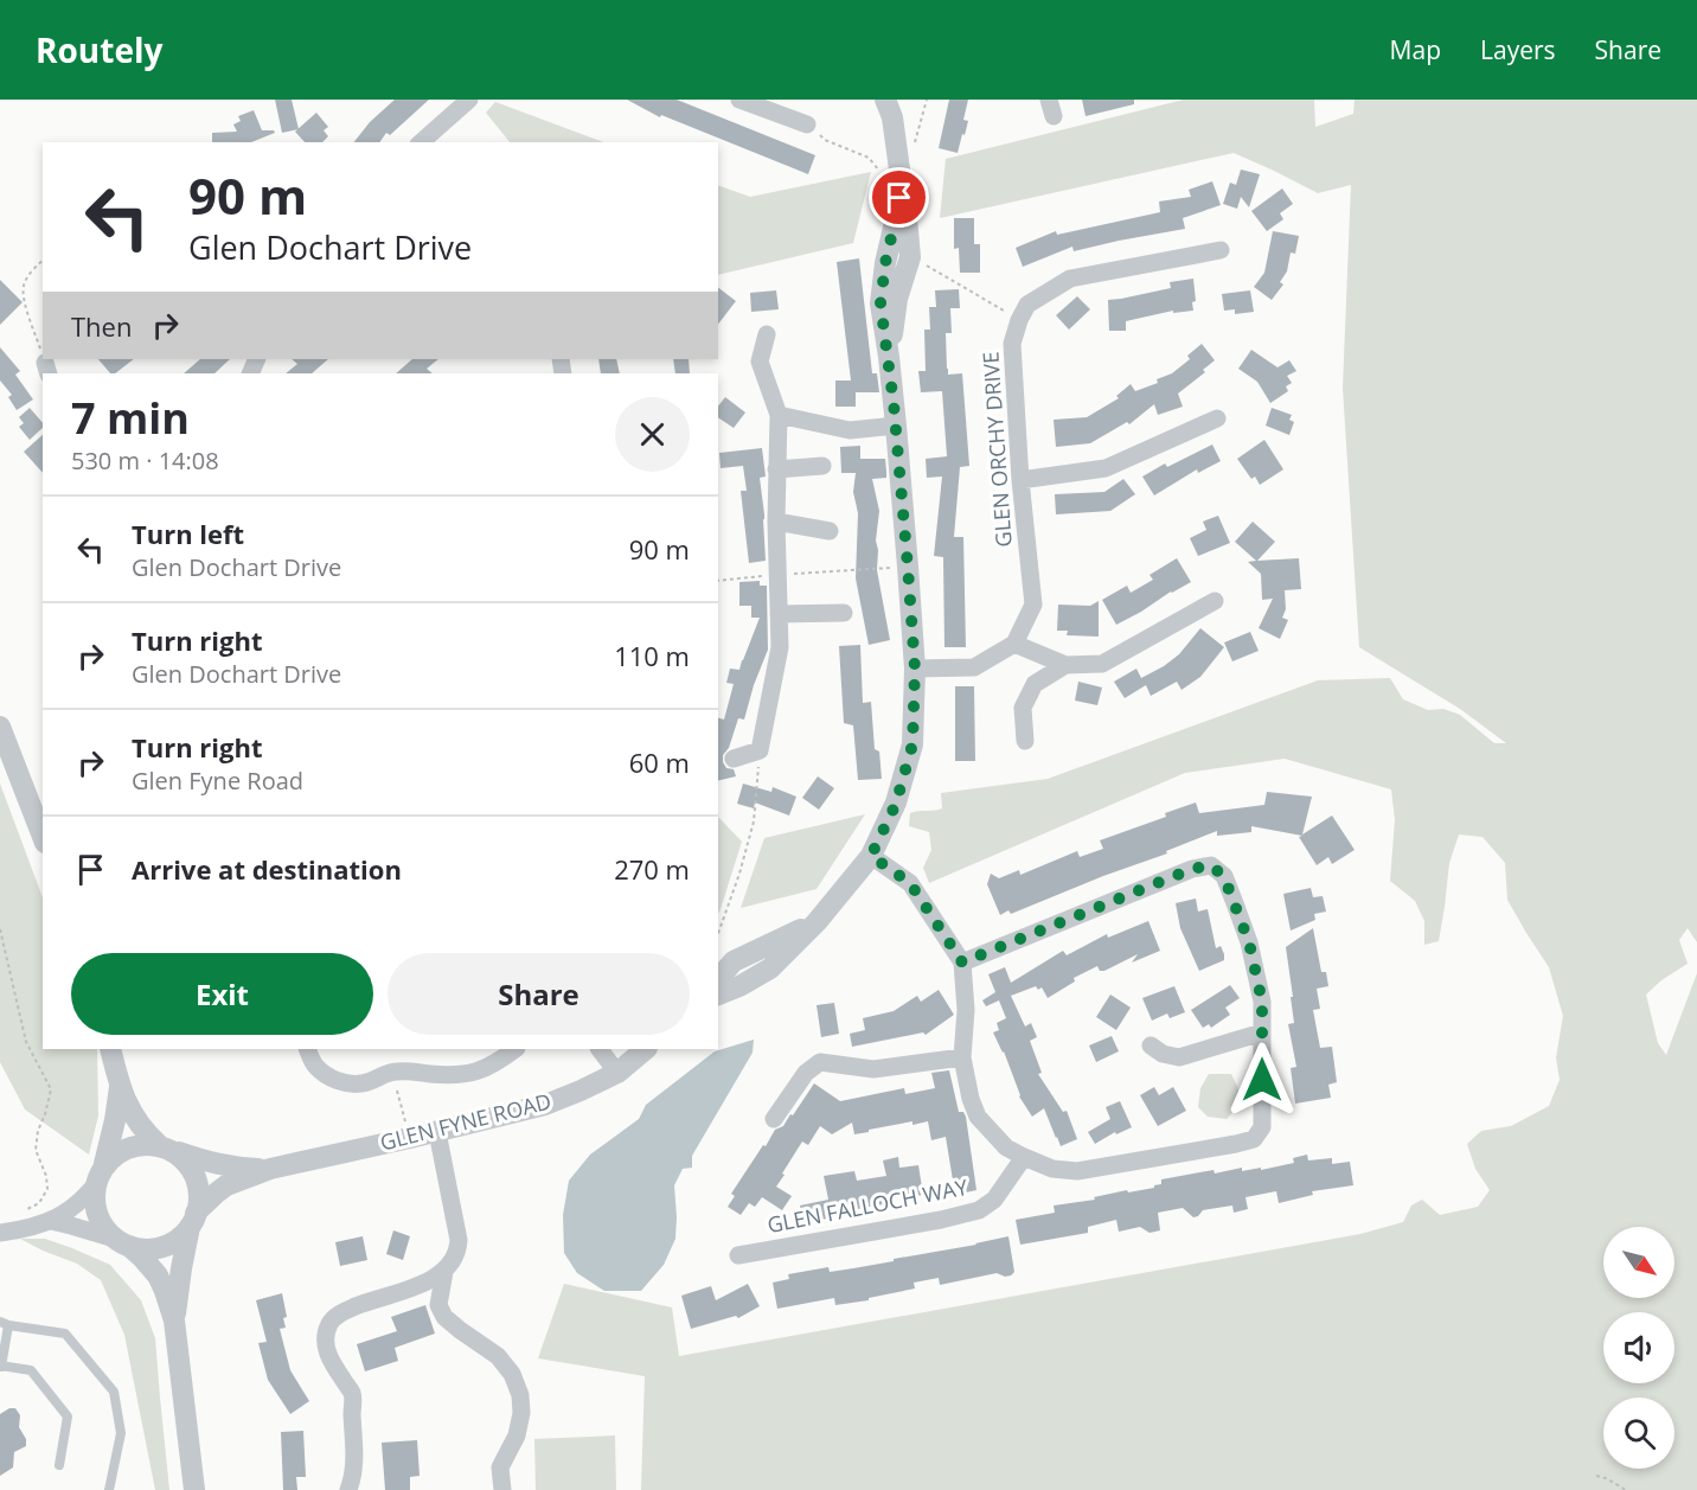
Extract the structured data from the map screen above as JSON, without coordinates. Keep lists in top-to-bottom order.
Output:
{
  "streets": {
    "street": ["GLEN ORCHY DRIVE", "GLEN FYNE ROAD", "GLEN FALLOCH WAY"]
  },
  "north": "bottom right",
  "page": {
    "header": "Routely",
    "nav": ["Map", "Layers", "Share"],
    "turn": ["90 m", "Glen Dochart Drive"],
    "then": "Then",
    "heading": ["7 min", "530 m · 14:08"],
    "list": [
      {
        "name": "Turn left",
        "note": "Glen Dochart Drive",
        "value": "90 m"
      },
      {
        "name": "Turn right",
        "note": "Glen Dochart Drive",
        "value": "110 m"
      },
      {
        "name": "Turn right",
        "note": "Glen Fyne Road",
        "value": "60 m"
      },
      {
        "name": "Arrive at destination",
        "value": "270 m"
      }
    ],
    "buttons": ["Exit", "Share"]
  }
}
